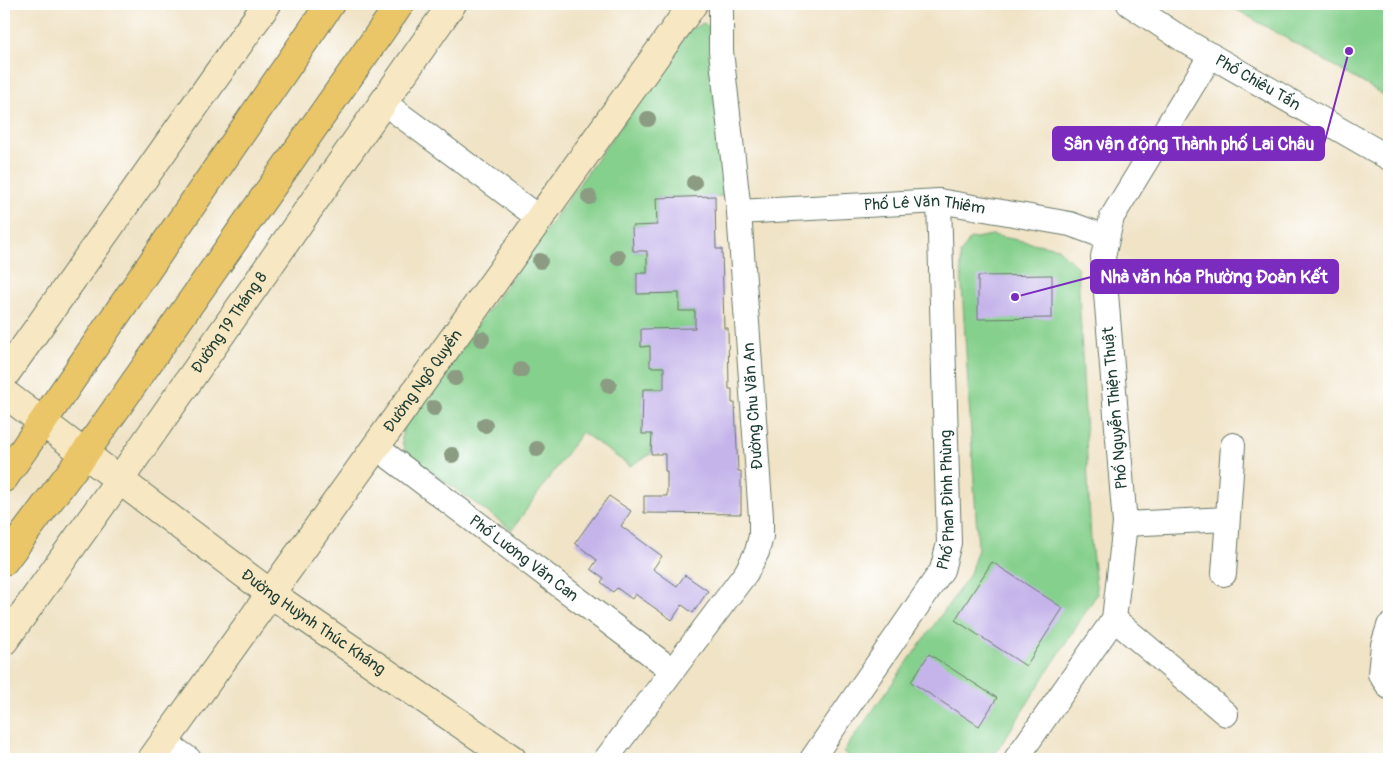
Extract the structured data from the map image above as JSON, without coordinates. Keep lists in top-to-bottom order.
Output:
{
  "streets": {
    "street": [
      "Phố Chiêu Tấn",
      "Phố Lê Văn Thiêm",
      "Đường 19 Tháng 8",
      "Đường Ngô Quyền",
      "Đường Chu Văn An",
      "Phố Nguyễn Thiện Thuật",
      "Phố Phan Đình Phùng",
      "Phố Lương Văn Can",
      "Đường Huỳnh Thúc Kháng"
    ]
  },
  "crossings": [
    ["Phố Chiêu Tấn", "Phố Nguyễn Thiện Thuật"],
    ["Phố Lê Văn Thiêm", "Đường Chu Văn An"],
    ["Phố Lê Văn Thiêm", "Phố Nguyễn Thiện Thuật"],
    ["Phố Lê Văn Thiêm", "Phố Phan Đình Phùng"],
    ["Đường 19 Tháng 8", "Đường Huỳnh Thúc Kháng"],
    ["Đường Ngô Quyền", "Phố Lương Văn Can"],
    ["Đường Ngô Quyền", "Đường Huỳnh Thúc Kháng"],
    ["Đường Chu Văn An", "Phố Lương Văn Can"]
  ],
  "places": ["Sân vận động Thành phố Lai Châu", "Nhà văn hóa Phường Đoàn Kết"]
}
